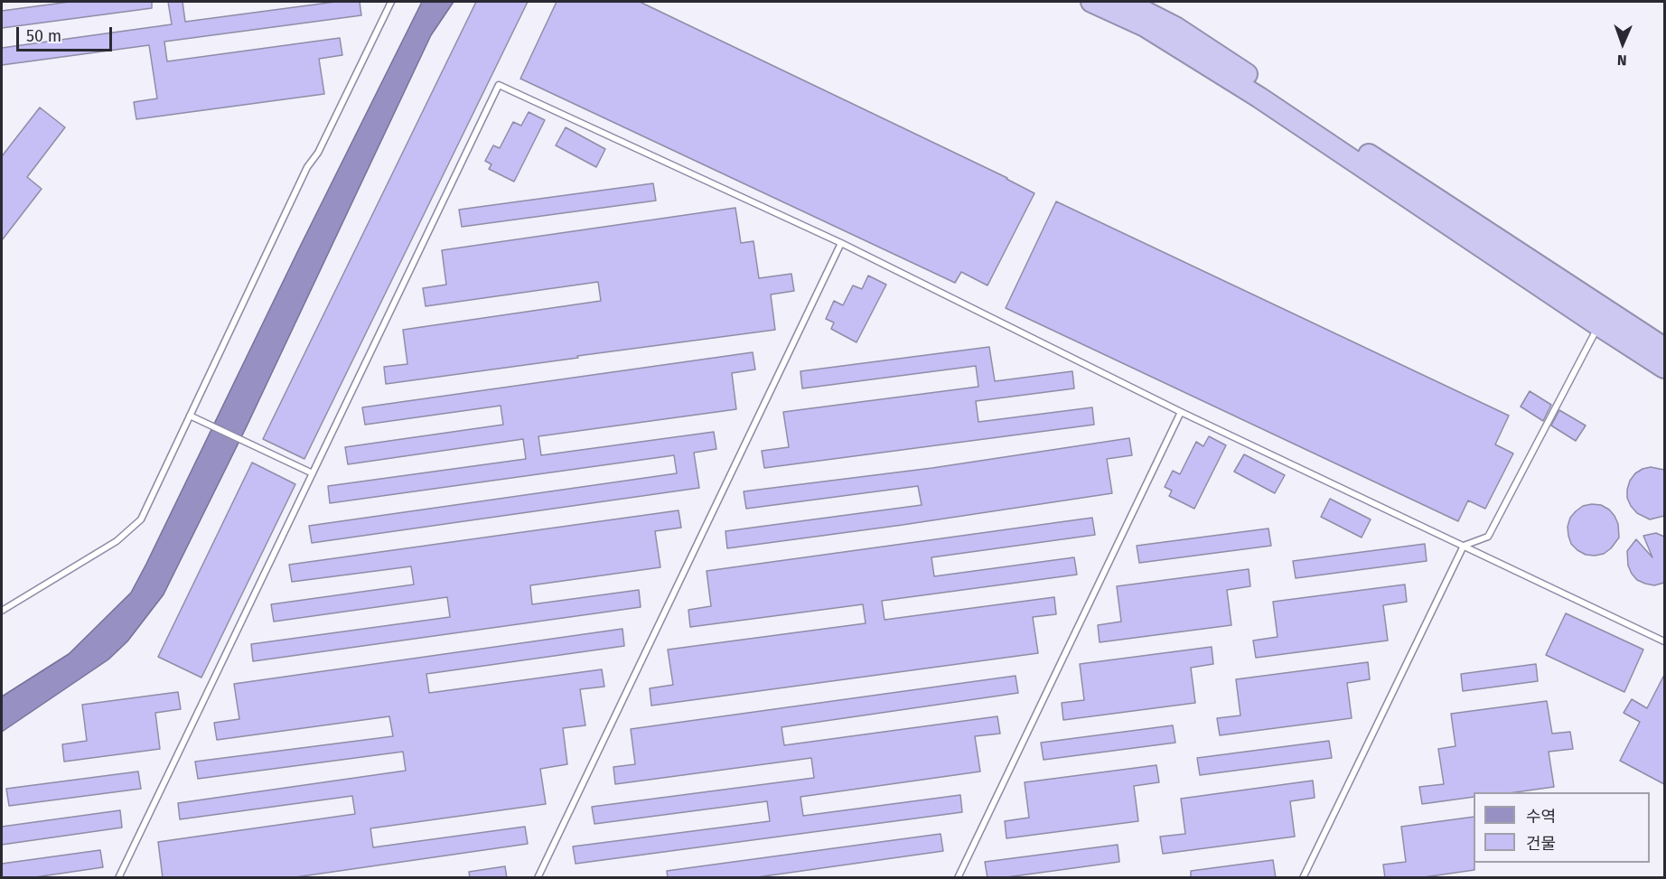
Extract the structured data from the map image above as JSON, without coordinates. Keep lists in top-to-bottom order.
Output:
{
  "legend": ["수역", "건물"],
  "scale_bar": "50 m",
  "north": "bottom"
}
